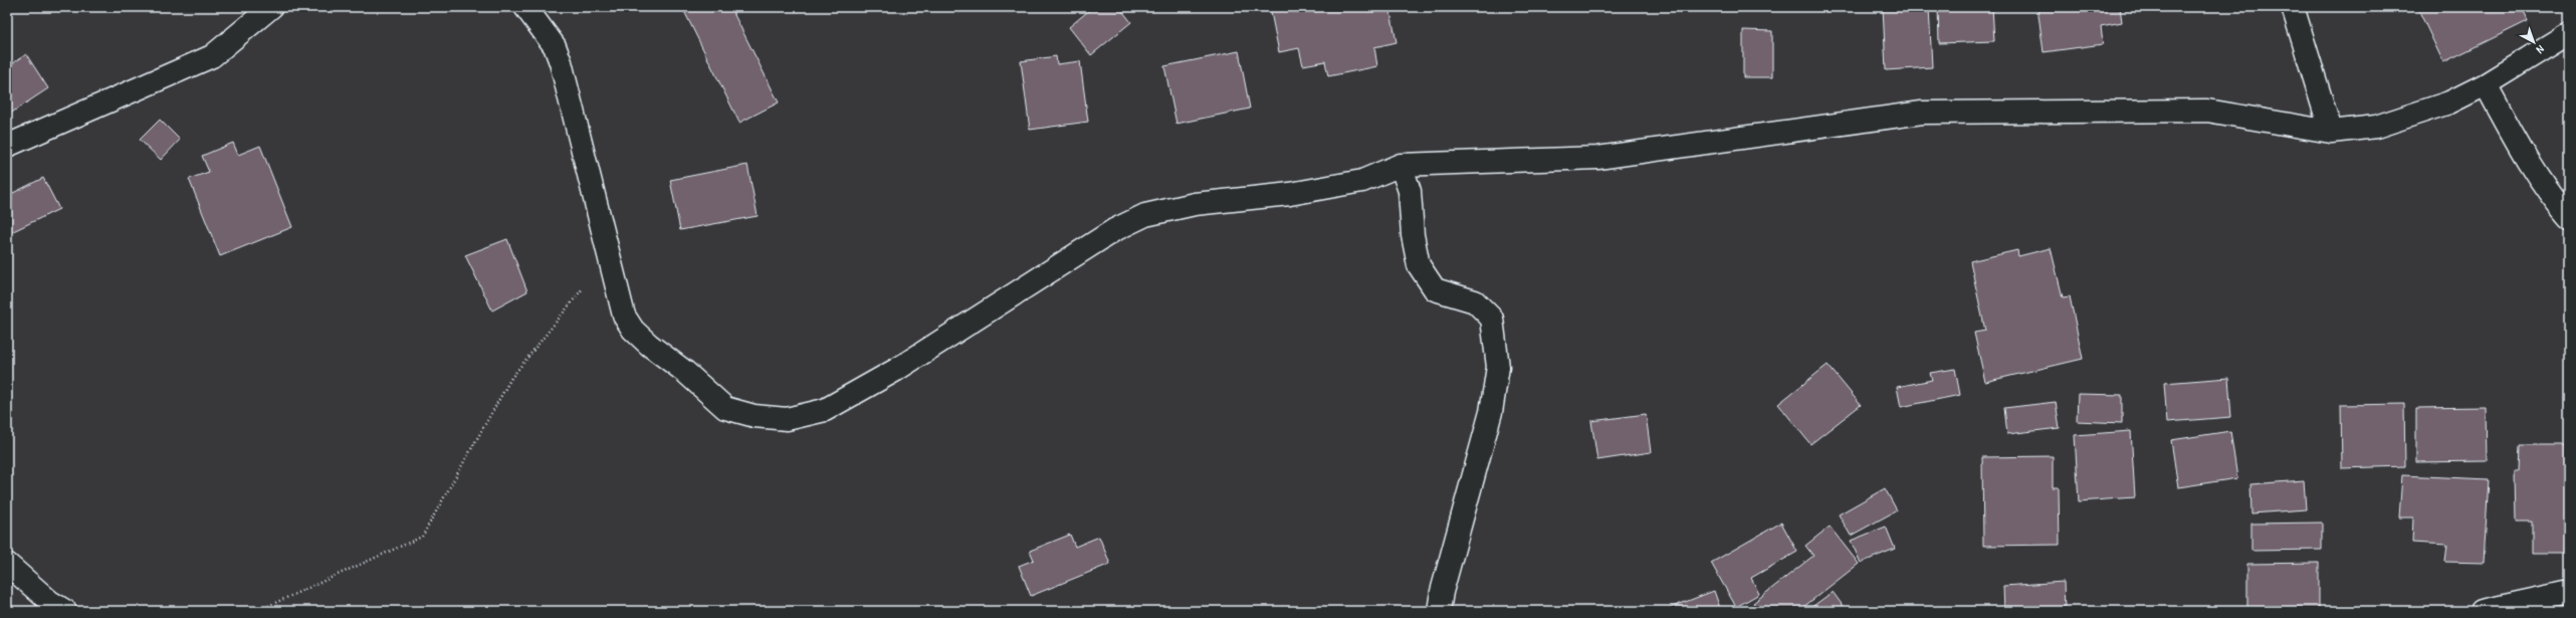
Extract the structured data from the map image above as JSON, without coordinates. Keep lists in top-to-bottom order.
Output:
{
  "north": "bottom right"
}
